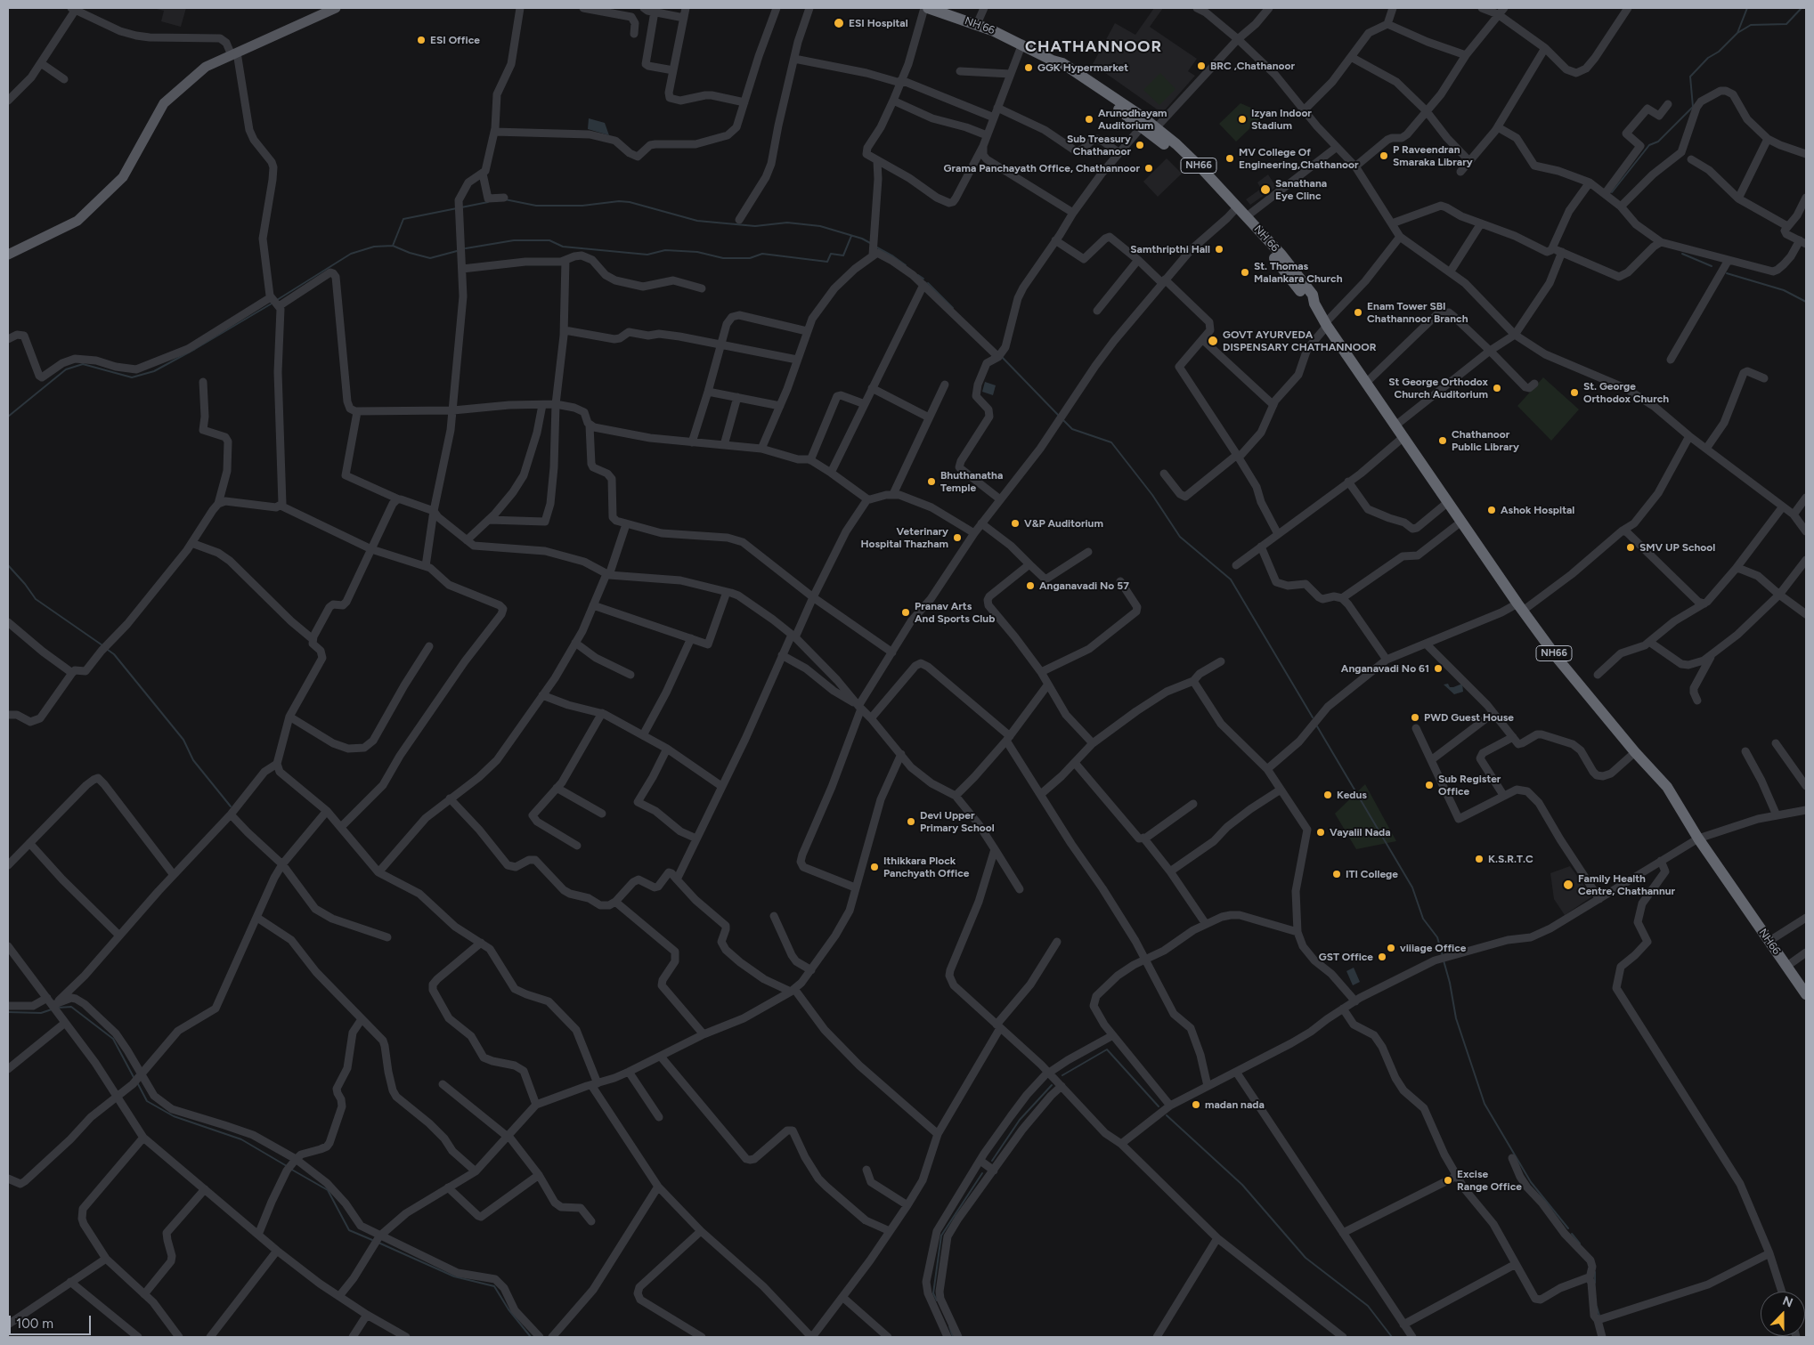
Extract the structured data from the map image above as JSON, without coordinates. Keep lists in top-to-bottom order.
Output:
{
  "streets": {
    "highway": ["NH 66", "NH66"]
  },
  "crossings": [
    ["NH 66", "NH66"]
  ],
  "districts": ["CHATHANNOOR"],
  "places": [
    "ESI Hospital",
    "ESI Office",
    "BRC ,Chathanoor",
    "GGK Hypermarket",
    "Arunodhayam Auditorium",
    "Izyan Indoor Stadium",
    "Sub Treasury Chathanoor",
    "P Raveendran Smaraka Library",
    "MV College Of Engineering,Chathanoor",
    "Grama Panchayath Office, Chathannoor",
    "Sanathana Eye Clinc",
    "Samthripthi Hall",
    "St. Thomas Malankara Church",
    "Enam Tower SBI Chathannoor Branch",
    "GOVT AYURVEDA DISPENSARY CHATHANNOOR",
    "St George Orthodox Church Auditorium",
    "St. George Orthodox Church",
    "Chathanoor Public Library",
    "Bhuthanatha Temple",
    "Ashok Hospital",
    "V&P Auditorium",
    "Veterinary Hospital Thazham",
    "SMV UP School",
    "Anganavadi No 57",
    "Pranav Arts And Sports Club",
    "Anganavadi No 61",
    "PWD Guest House",
    "Sub Register Office",
    "Kedus",
    "Devi Upper Primary School",
    "Vayalil Nada",
    "K.S.R.T.C",
    "Ithikkara Plock Panchyath Office",
    "ITI College",
    "Family Health Centre, Chathannur",
    "viiiage Office",
    "GST Office",
    "madan nada",
    "Excise Range Office"
  ],
  "scale_bar": "100 m",
  "north": "top"
}
